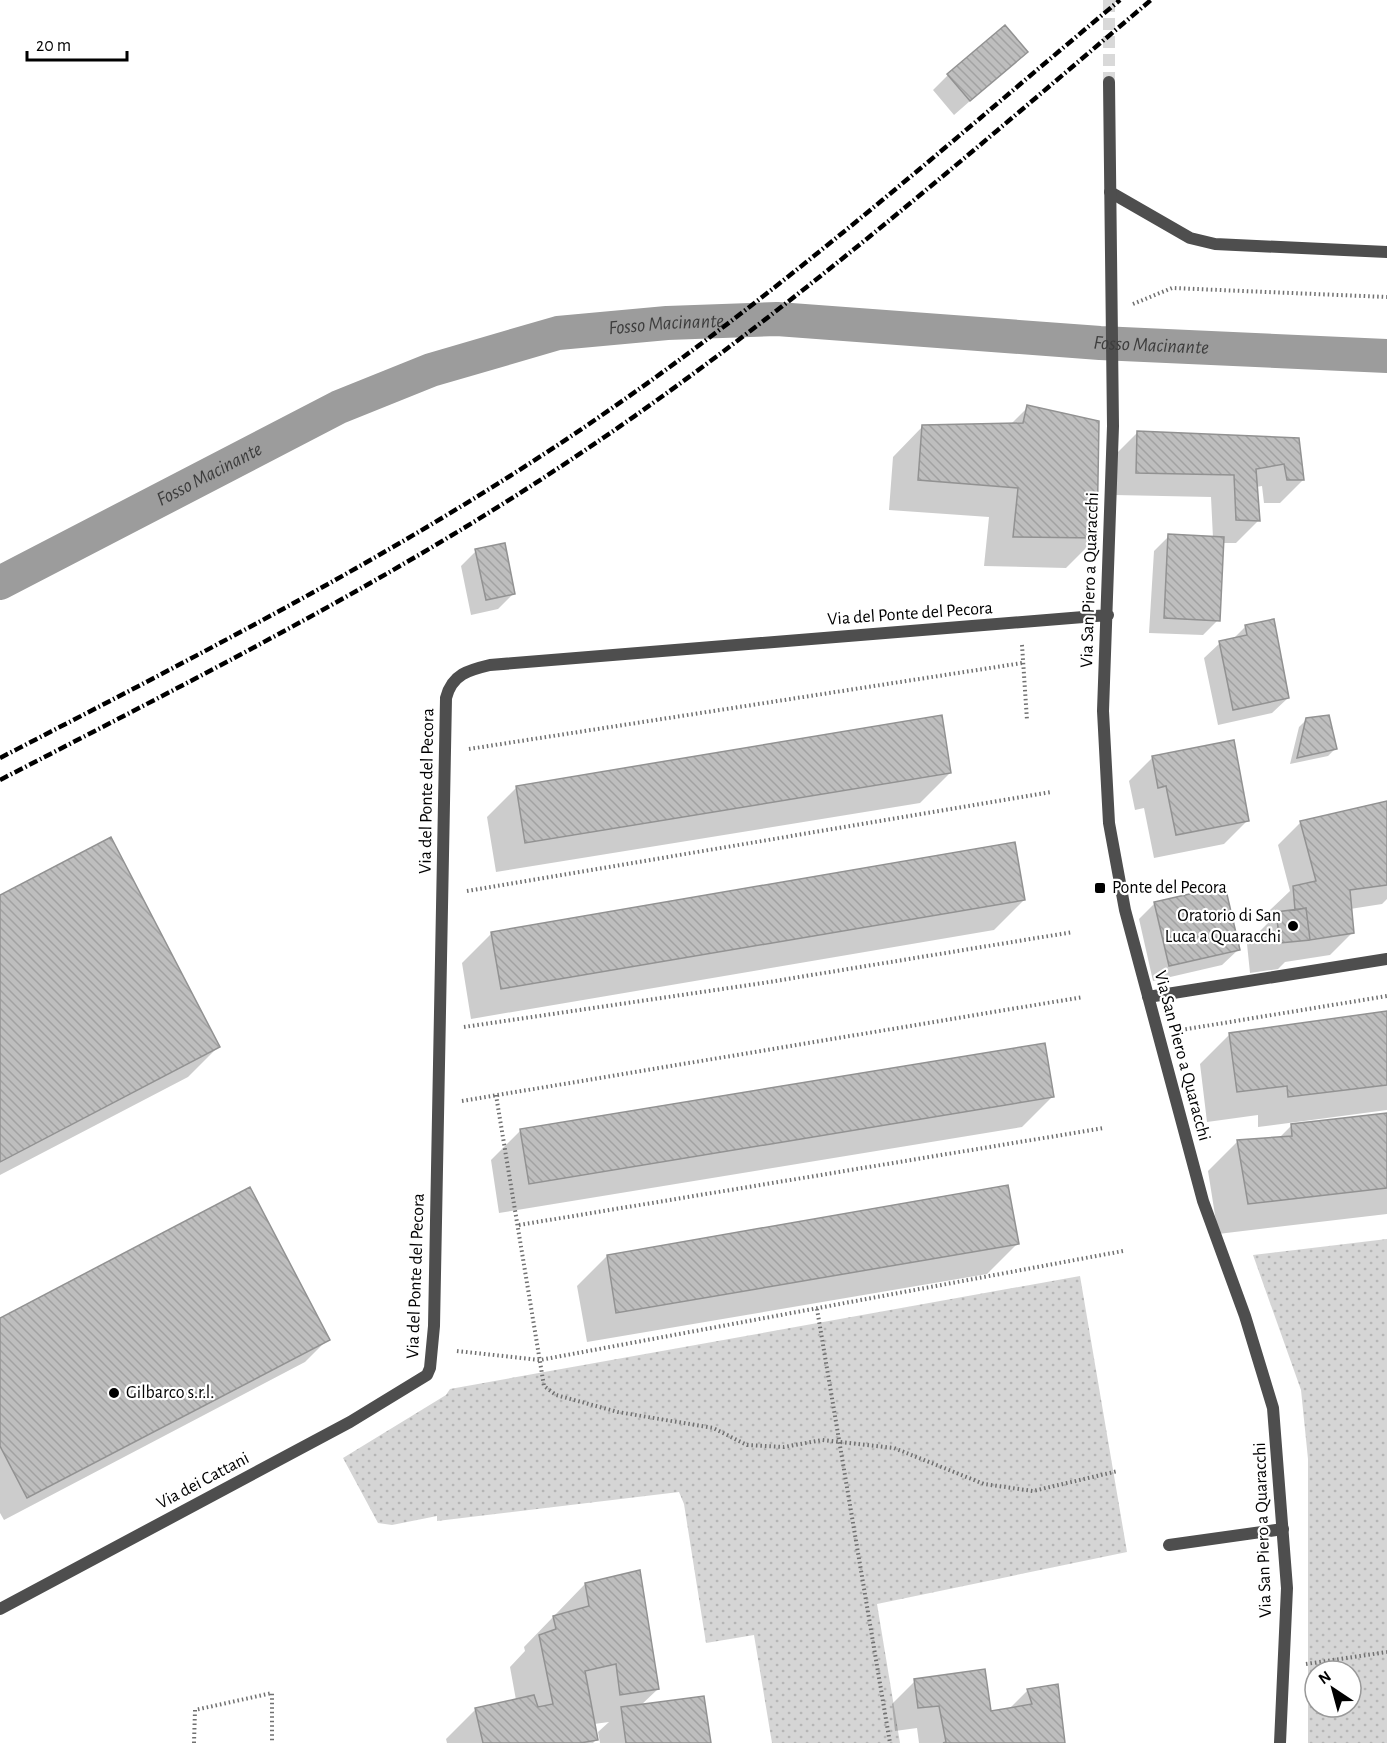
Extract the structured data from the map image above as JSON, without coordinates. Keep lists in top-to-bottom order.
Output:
{
  "streets": {
    "street": ["Via San Piero a Quaracchi", "Via del Ponte del Pecora", "Via dei Cattani"]
  },
  "crossings": [
    ["Via San Piero a Quaracchi", "Via del Ponte del Pecora"],
    ["Via del Ponte del Pecora", "Via dei Cattani"]
  ],
  "water": ["Fosso Macinante"],
  "places": {
    "transit": ["Ponte del Pecora"],
    "other": ["Oratorio di San Luca a Quaracchi", "Gilbarco s.r.l."]
  },
  "scale_bar": "20 m",
  "north": "top left"
}
